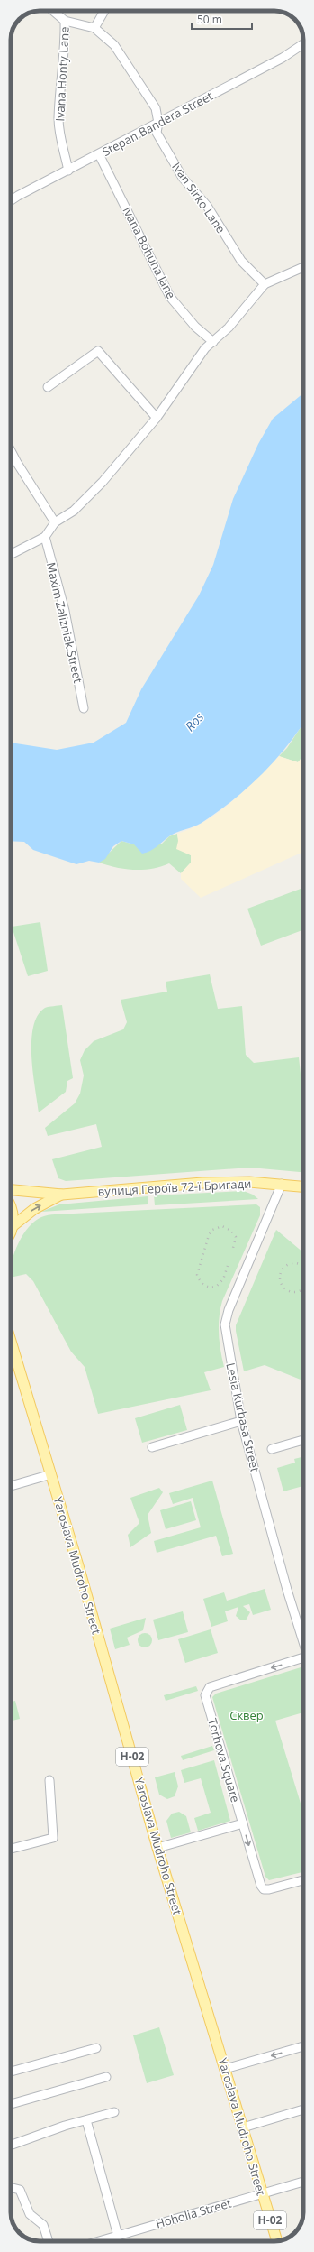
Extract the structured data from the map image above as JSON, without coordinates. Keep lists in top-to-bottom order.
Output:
{
  "streets": {
    "main road": ["вулиця Героїв 72-ї Бригади", "Yaroslava Mudroho Street", "Н-02"],
    "street": [
      "Ivana Honty Lane",
      "Stepan Bandera Street",
      "Ivan Sirko Lane",
      "Ivana Bohuna lane",
      "Maxim Zalizniak Street",
      "Lesia Kurbasa Street",
      "Torhova Square",
      "Hoholia Street"
    ]
  },
  "crossings": [
    ["Ivana Honty Lane", "Stepan Bandera Street"],
    ["Ivana Honty Lane", "Ivan Sirko Lane"],
    ["Stepan Bandera Street", "Ivan Sirko Lane"],
    ["Stepan Bandera Street", "Ivana Bohuna lane"],
    ["вулиця Героїв 72-ї Бригади", "Lesia Kurbasa Street"],
    ["Yaroslava Mudroho Street", "Hoholia Street"]
  ],
  "water": ["Ros"],
  "parks": ["Сквер"],
  "scale_bar": "50 m"
}
